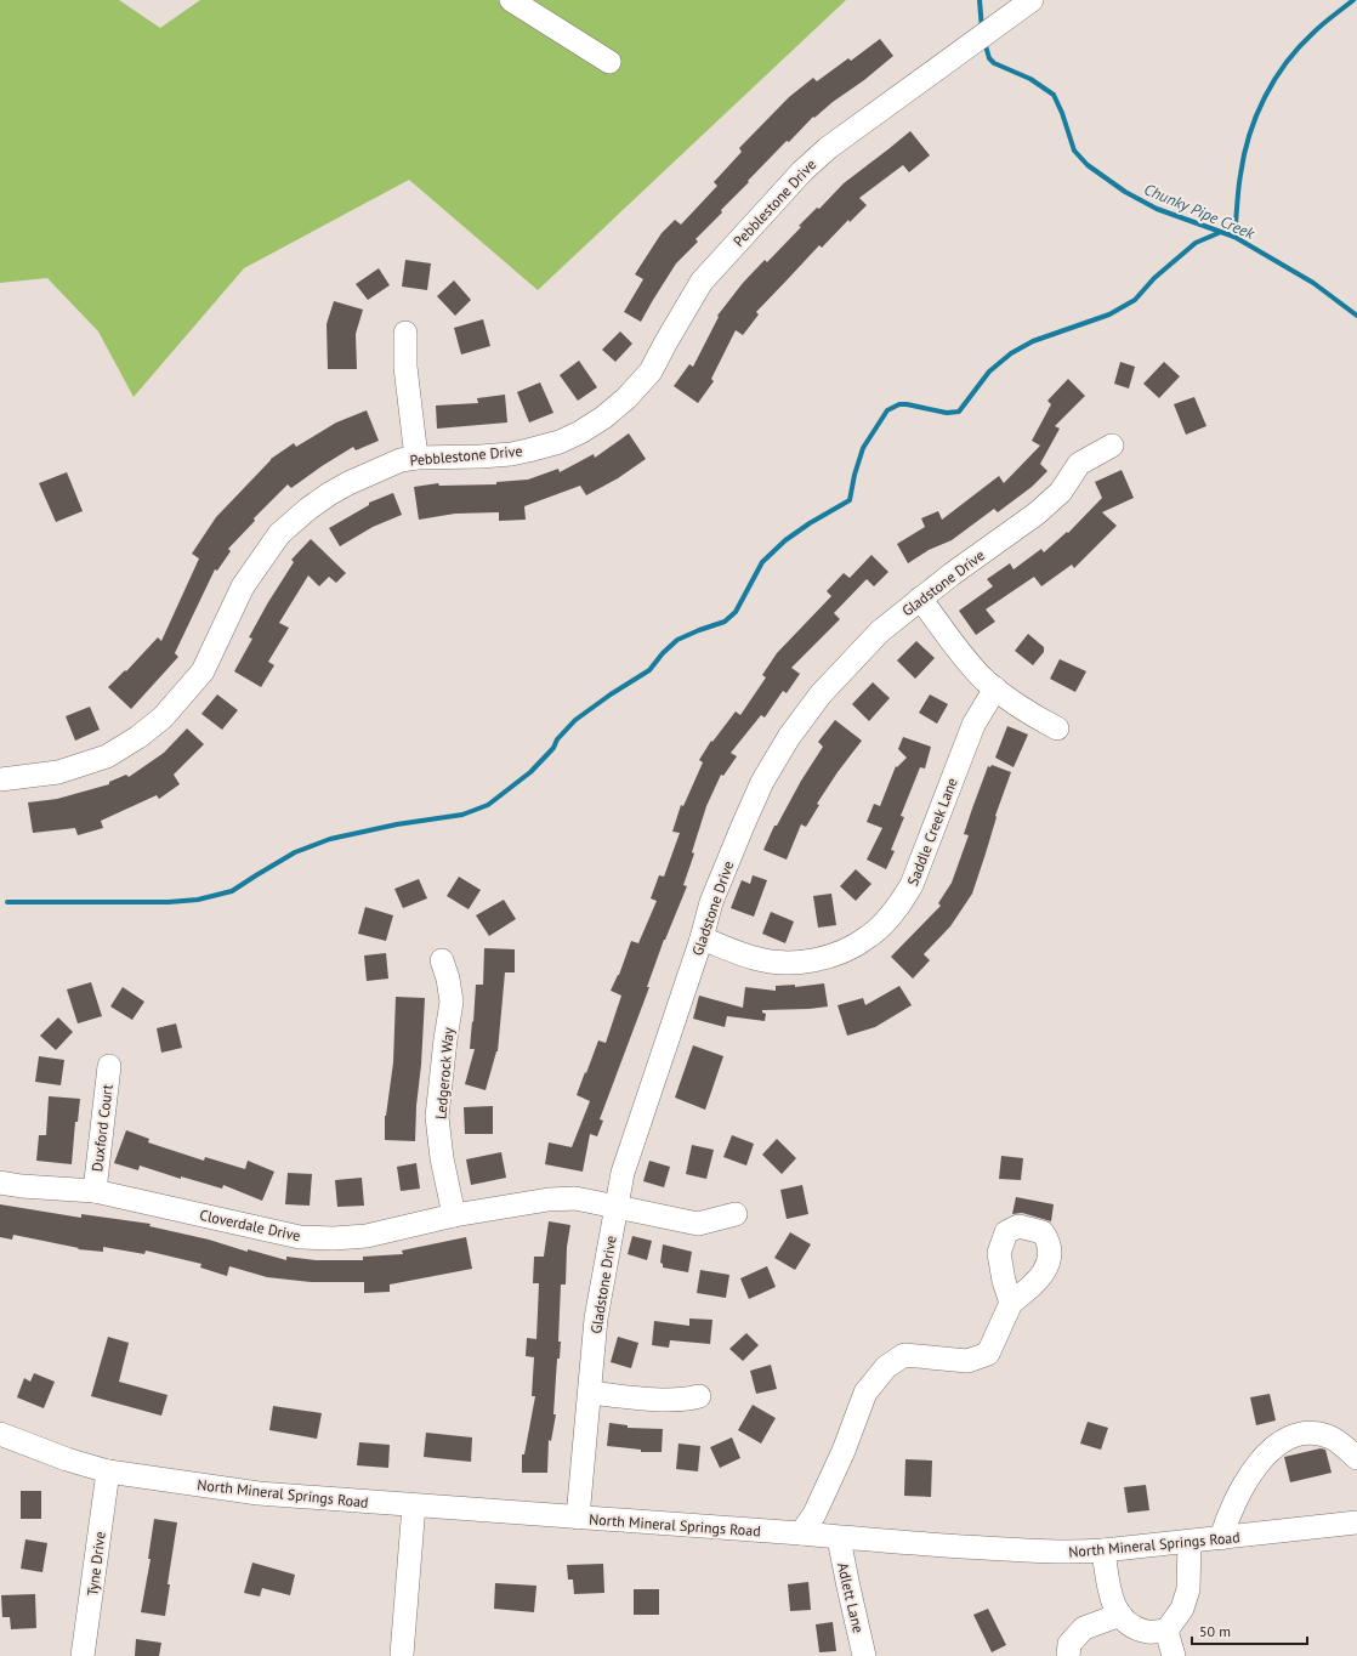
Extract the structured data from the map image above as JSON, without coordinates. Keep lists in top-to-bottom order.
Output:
{
  "streets": {
    "street": [
      "Pebblestone Drive",
      "Gladstone Drive",
      "Saddle Creek Lane",
      "Ledgerock Way",
      "Duxford Court",
      "Cloverdale Drive",
      "North Mineral Springs Road",
      "Tyne Drive",
      "Adlett Lane"
    ]
  },
  "crossings": [
    ["Gladstone Drive", "Saddle Creek Lane"],
    ["Gladstone Drive", "Cloverdale Drive"],
    ["Gladstone Drive", "North Mineral Springs Road"],
    ["Ledgerock Way", "Cloverdale Drive"],
    ["Duxford Court", "Cloverdale Drive"],
    ["North Mineral Springs Road", "Tyne Drive"],
    ["North Mineral Springs Road", "Adlett Lane"]
  ],
  "water": ["Chunky Pipe Creek"],
  "scale_bar": "50 m"
}
